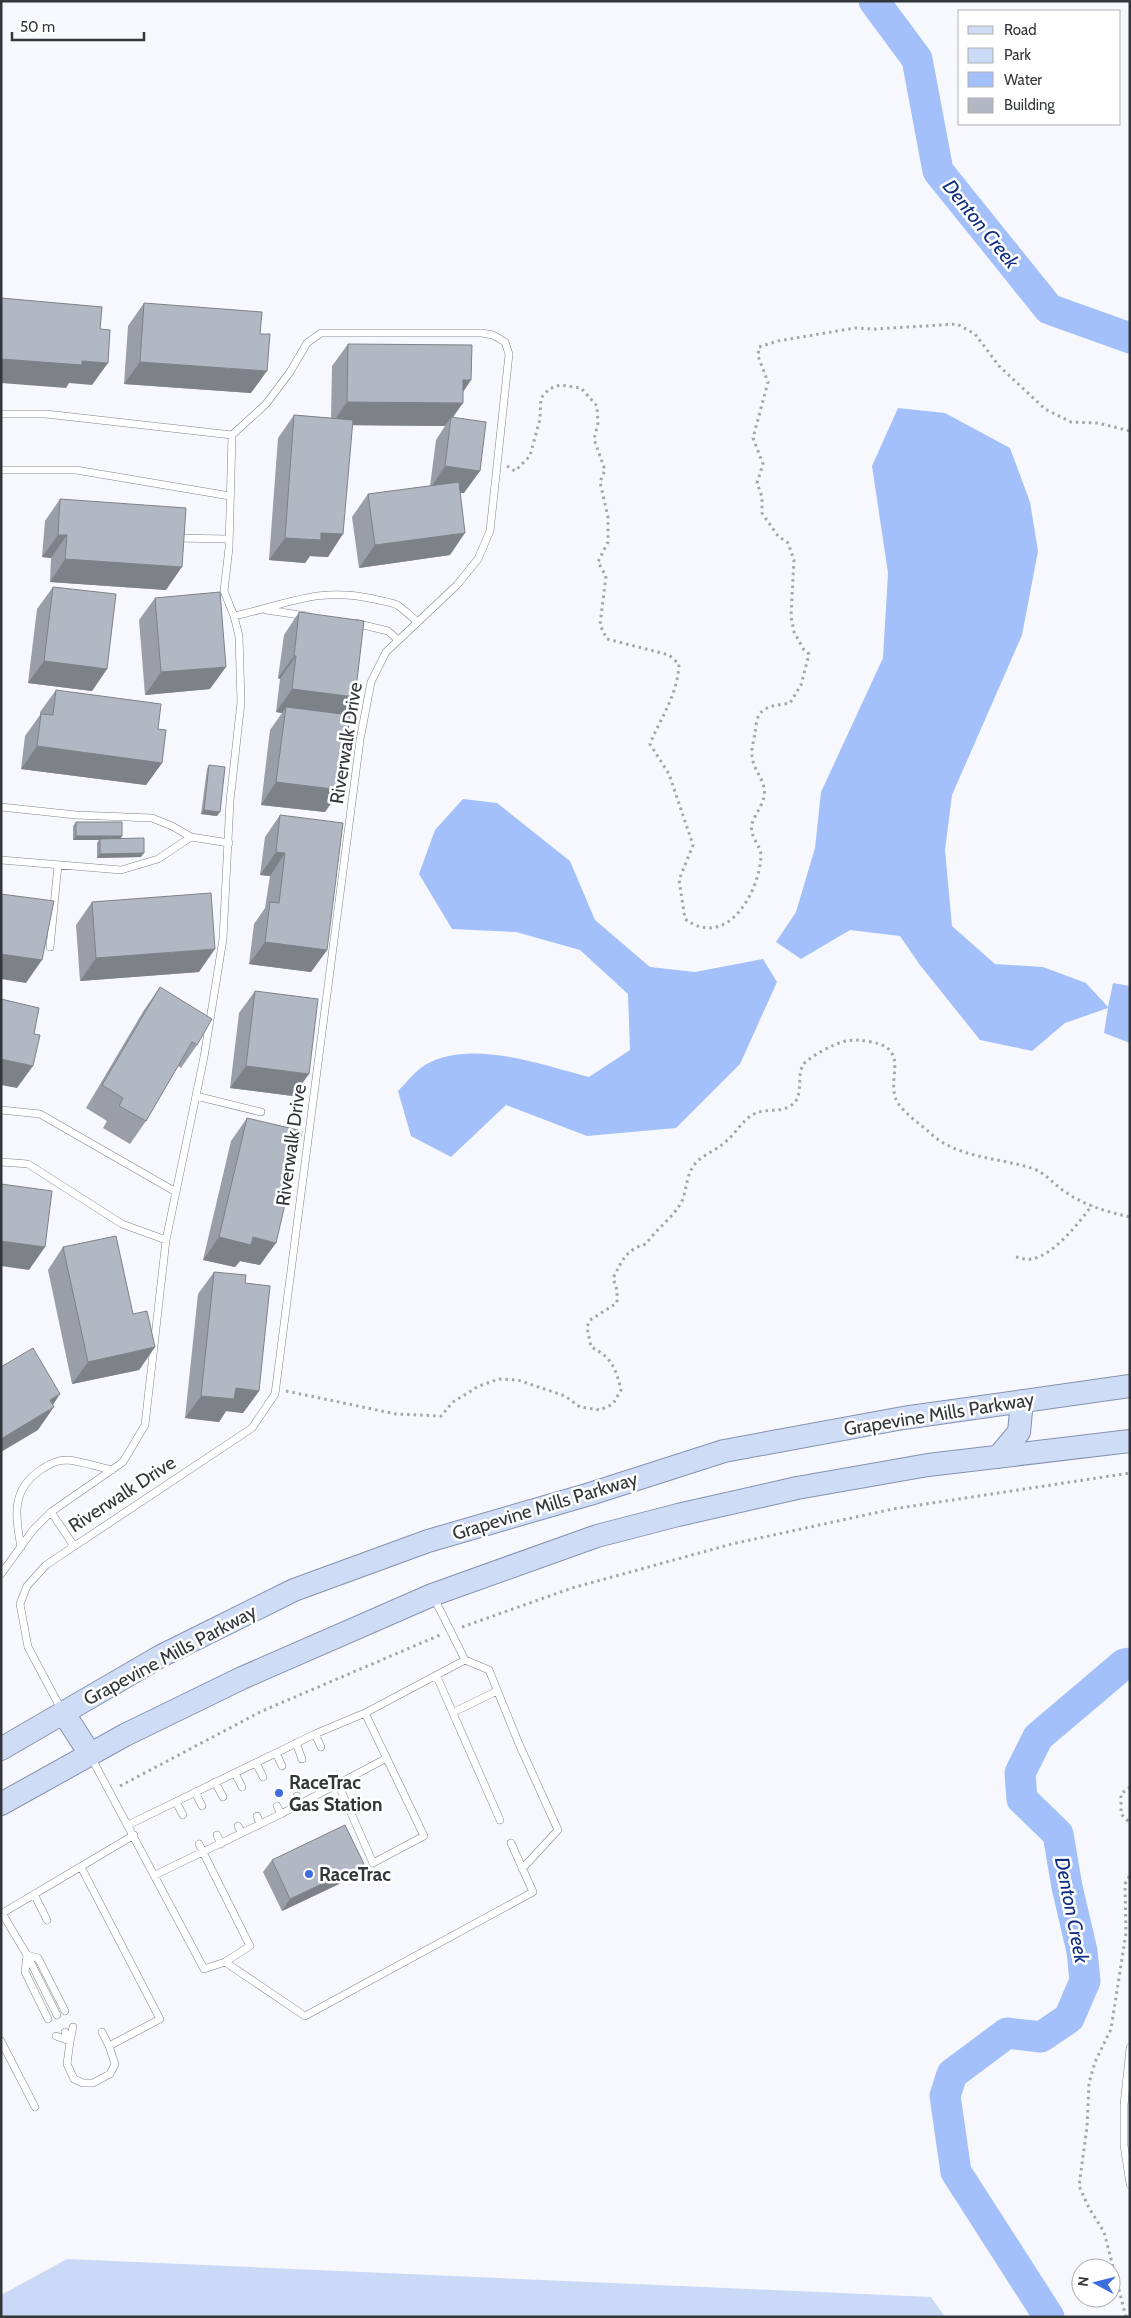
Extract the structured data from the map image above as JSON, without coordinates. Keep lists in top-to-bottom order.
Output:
{
  "streets": {
    "main road": ["Grapevine Mills Parkway"],
    "lane": ["Riverwalk Drive"]
  },
  "crossings": [
    ["Riverwalk Drive", "Grapevine Mills Parkway"]
  ],
  "water": ["Denton Creek"],
  "places": ["RaceTrac Gas Station", "RaceTrac"],
  "legend": [
    "Road",
    "Park",
    "Water",
    "Building"
  ],
  "scale_bar": "50 m",
  "north": "left"
}
